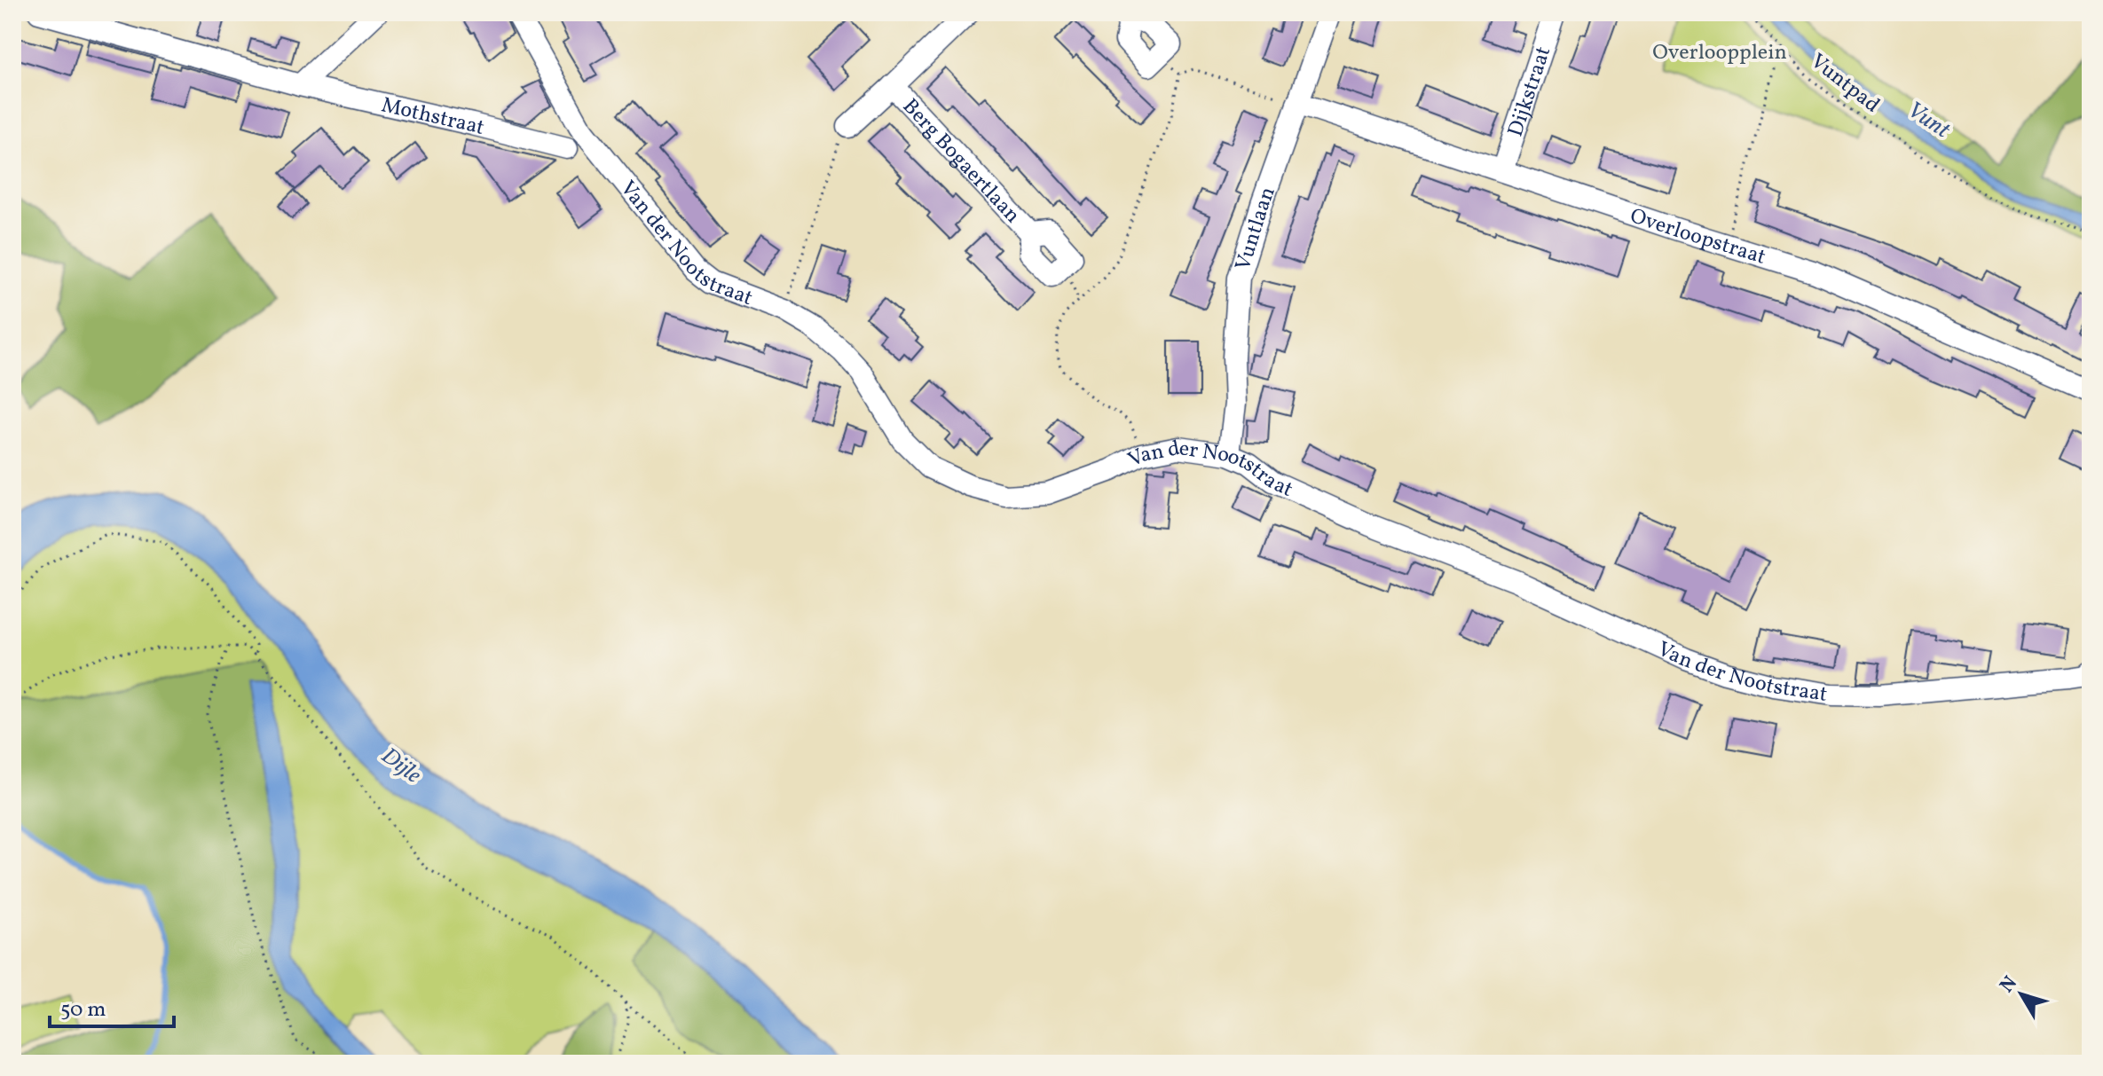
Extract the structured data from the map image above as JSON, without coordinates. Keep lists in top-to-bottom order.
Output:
{
  "streets": {
    "street": [
      "Dijkstraat",
      "Mothstraat",
      "Berg Bogaertlaan",
      "Vuntlaan",
      "Overloopstraat",
      "Van der Nootstraat"
    ],
    "path": ["Vuntpad"]
  },
  "crossings": [
    ["Dijkstraat", "Overloopstraat"],
    ["Vuntlaan", "Overloopstraat"],
    ["Vuntlaan", "Van der Nootstraat"]
  ],
  "water": ["Vunt", "Dijle"],
  "parks": ["Overloopplein"],
  "scale_bar": "50 m",
  "north": "top left"
}
